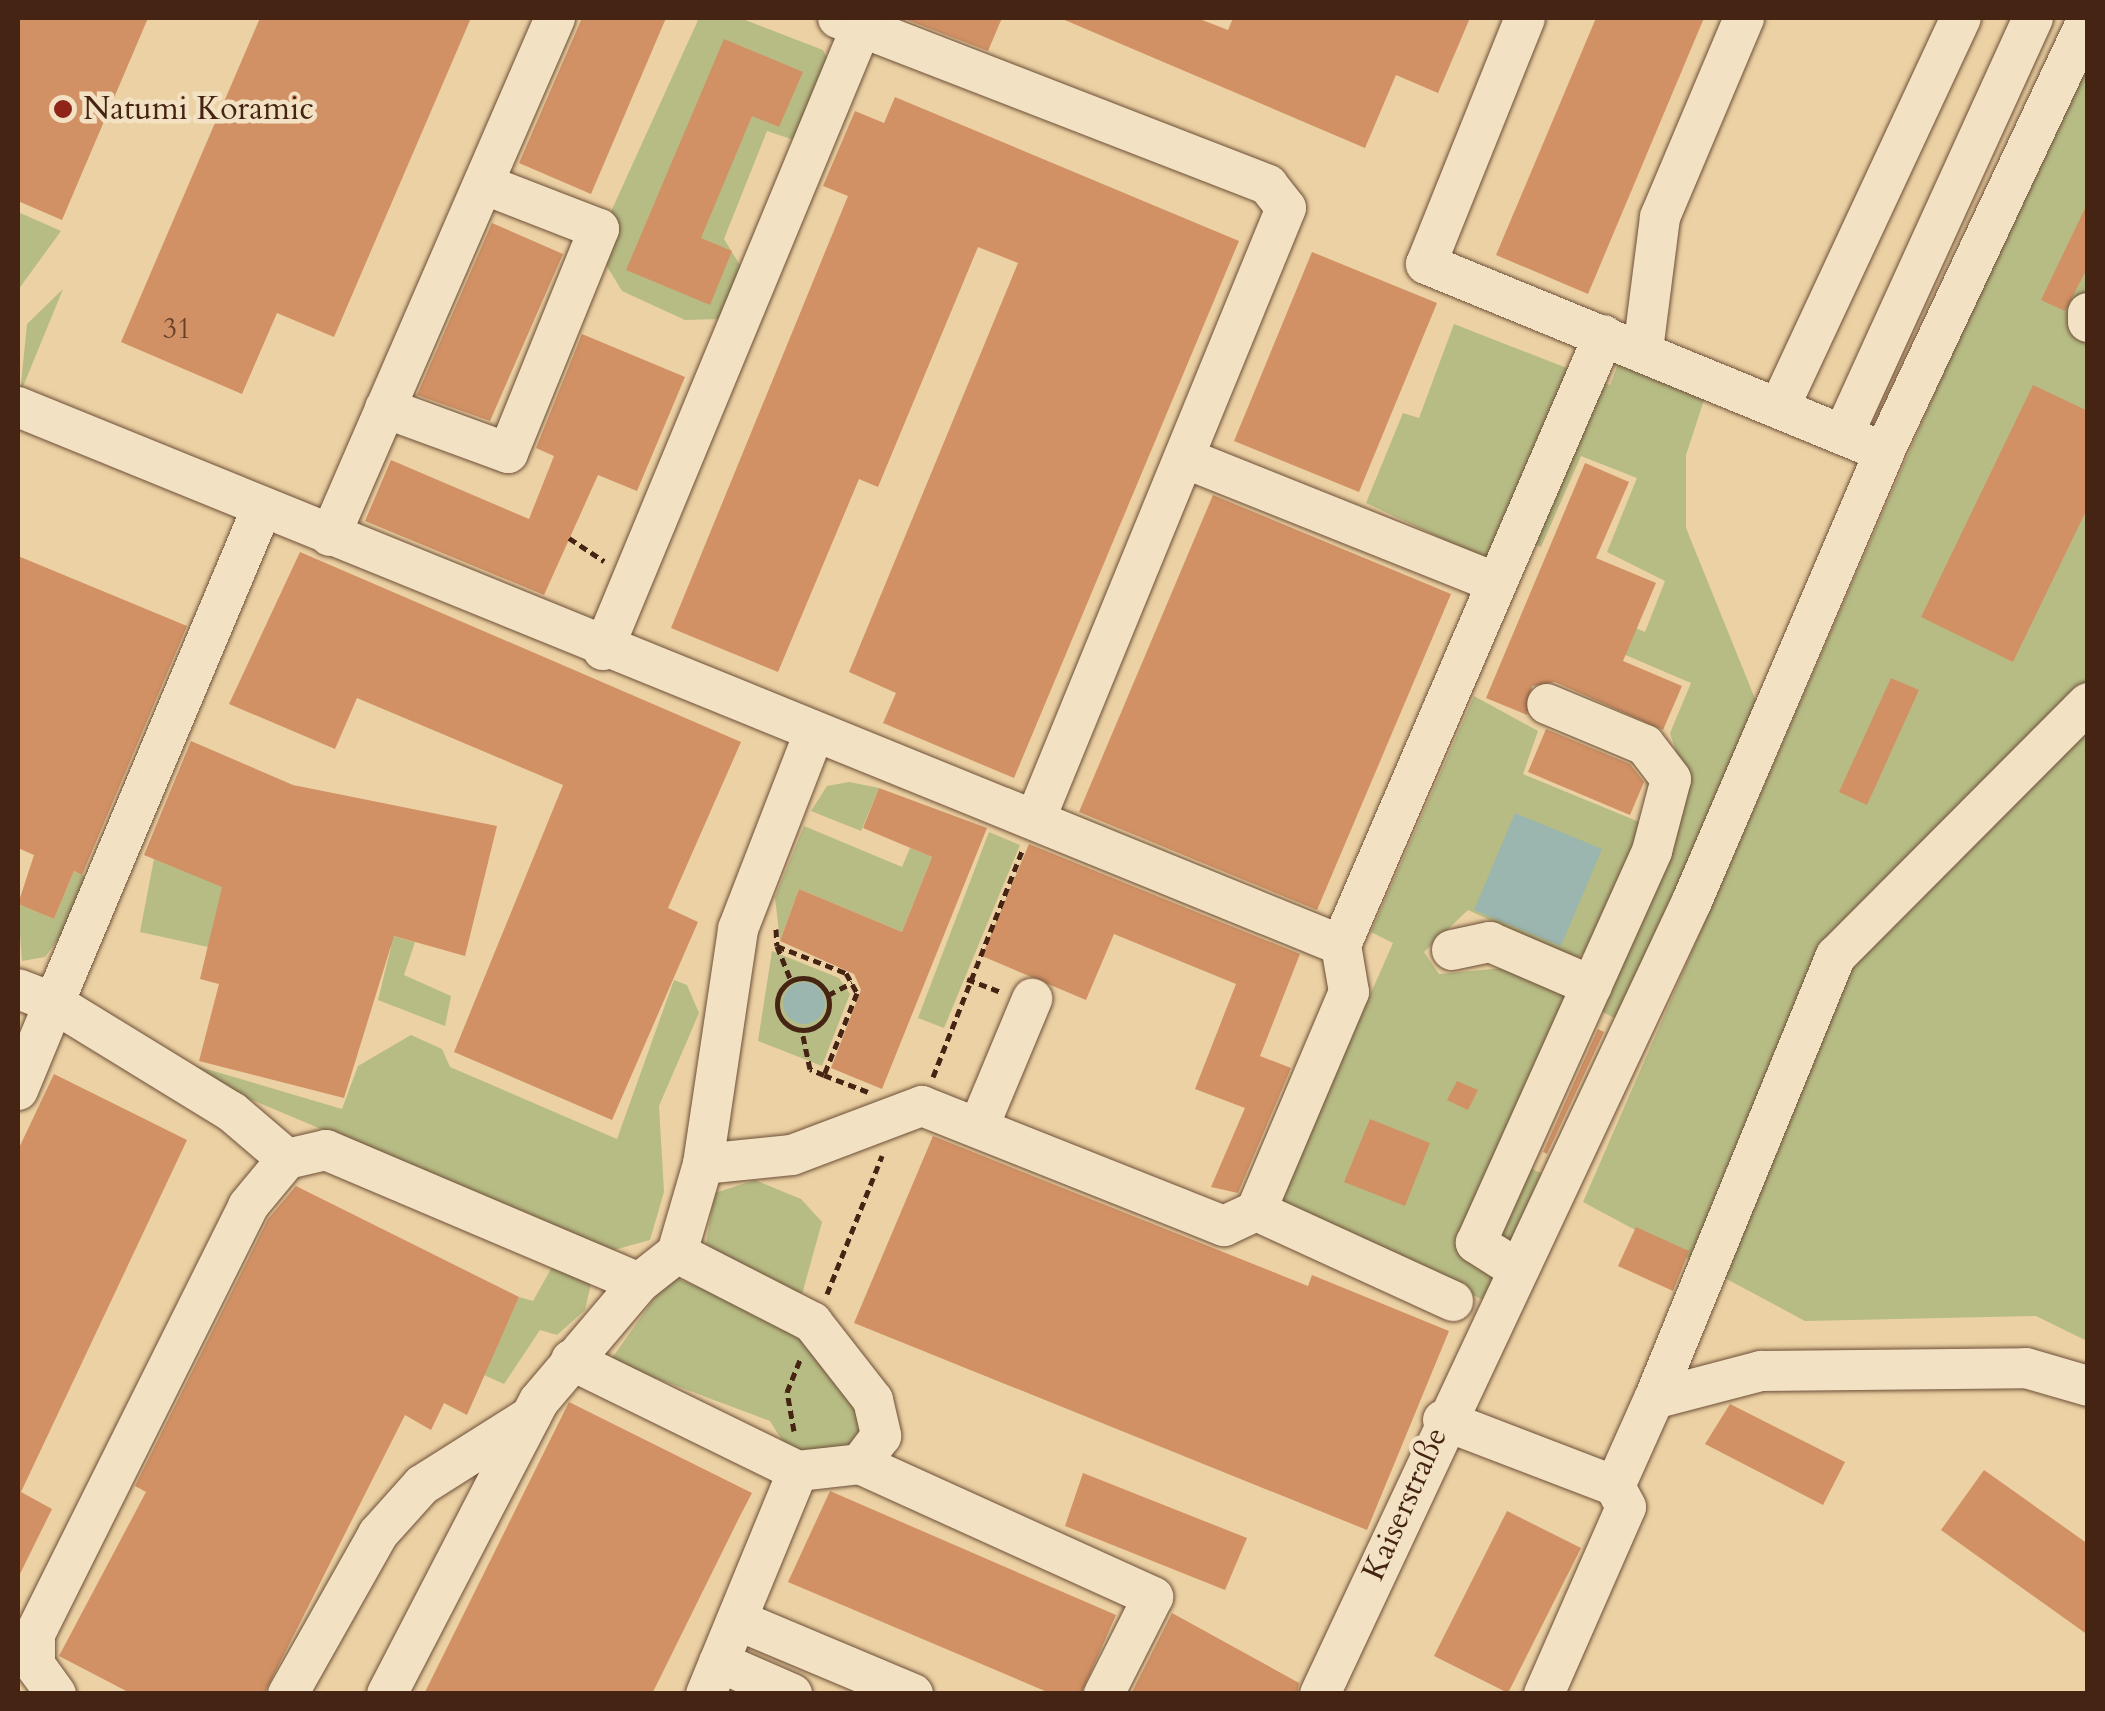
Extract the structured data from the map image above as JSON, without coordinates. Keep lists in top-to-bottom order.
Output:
{
  "streets": {
    "lane": ["Kaiserstraße"]
  },
  "places": ["Natumi Koramic"],
  "house_numbers": ["31"]
}
